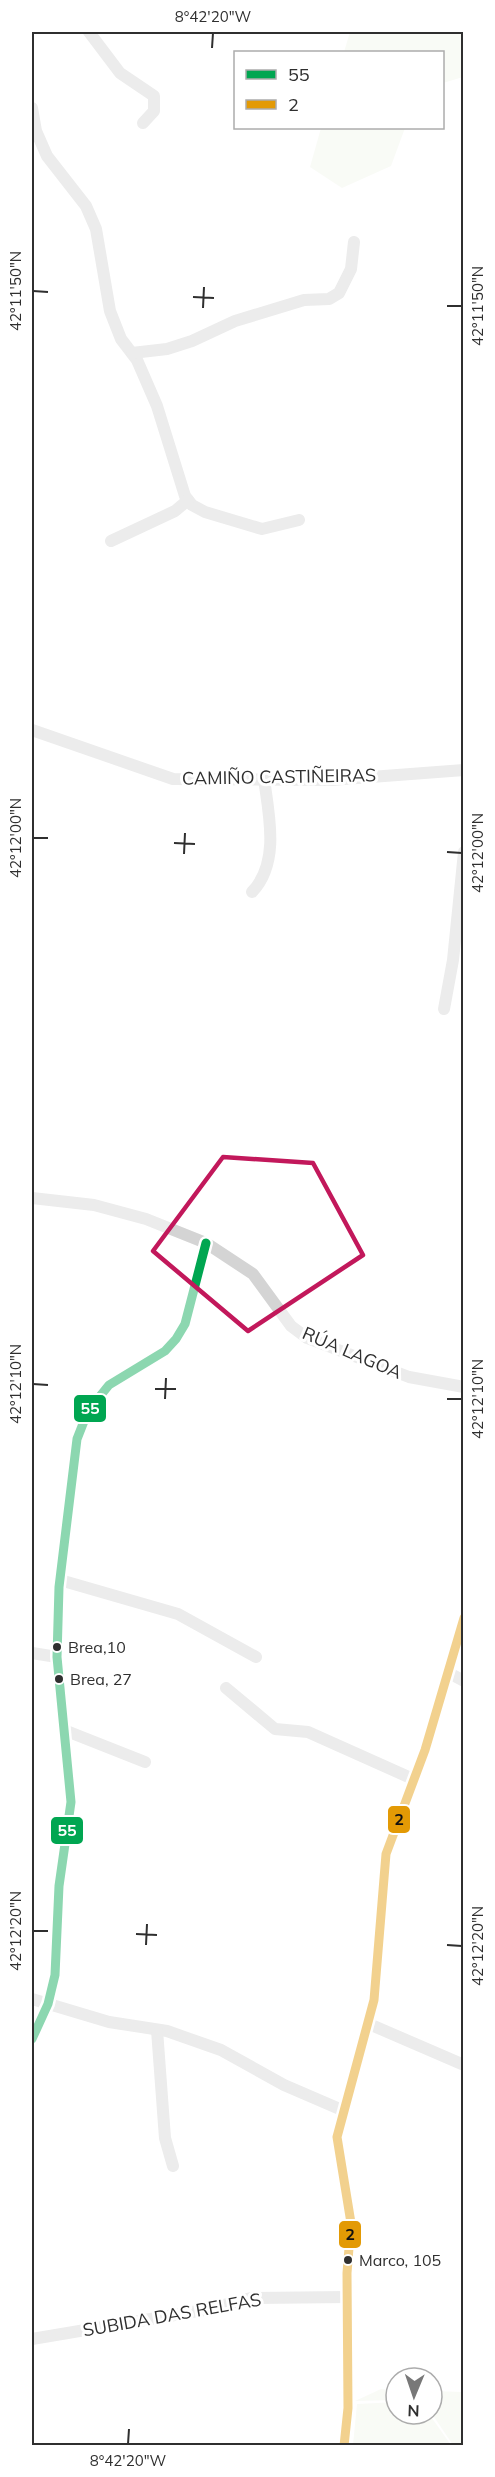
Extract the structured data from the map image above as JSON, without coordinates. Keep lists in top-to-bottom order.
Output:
{
  "streets": {
    "street": ["CAMIÑO CASTIÑEIRAS", "RÚA LAGOA", "SUBIDA DAS RELFAS"]
  },
  "places": ["Brea,10", "Brea, 27", "Marco, 105"],
  "lines": ["transit line 55", "transit line 2"],
  "legend": ["55", "2"],
  "north": "bottom",
  "coordinates": [
    "8°42'20\"W",
    "42°11'50\"N",
    "42°12'00\"N",
    "42°12'10\"N",
    "42°12'20\"N"
  ]
}
